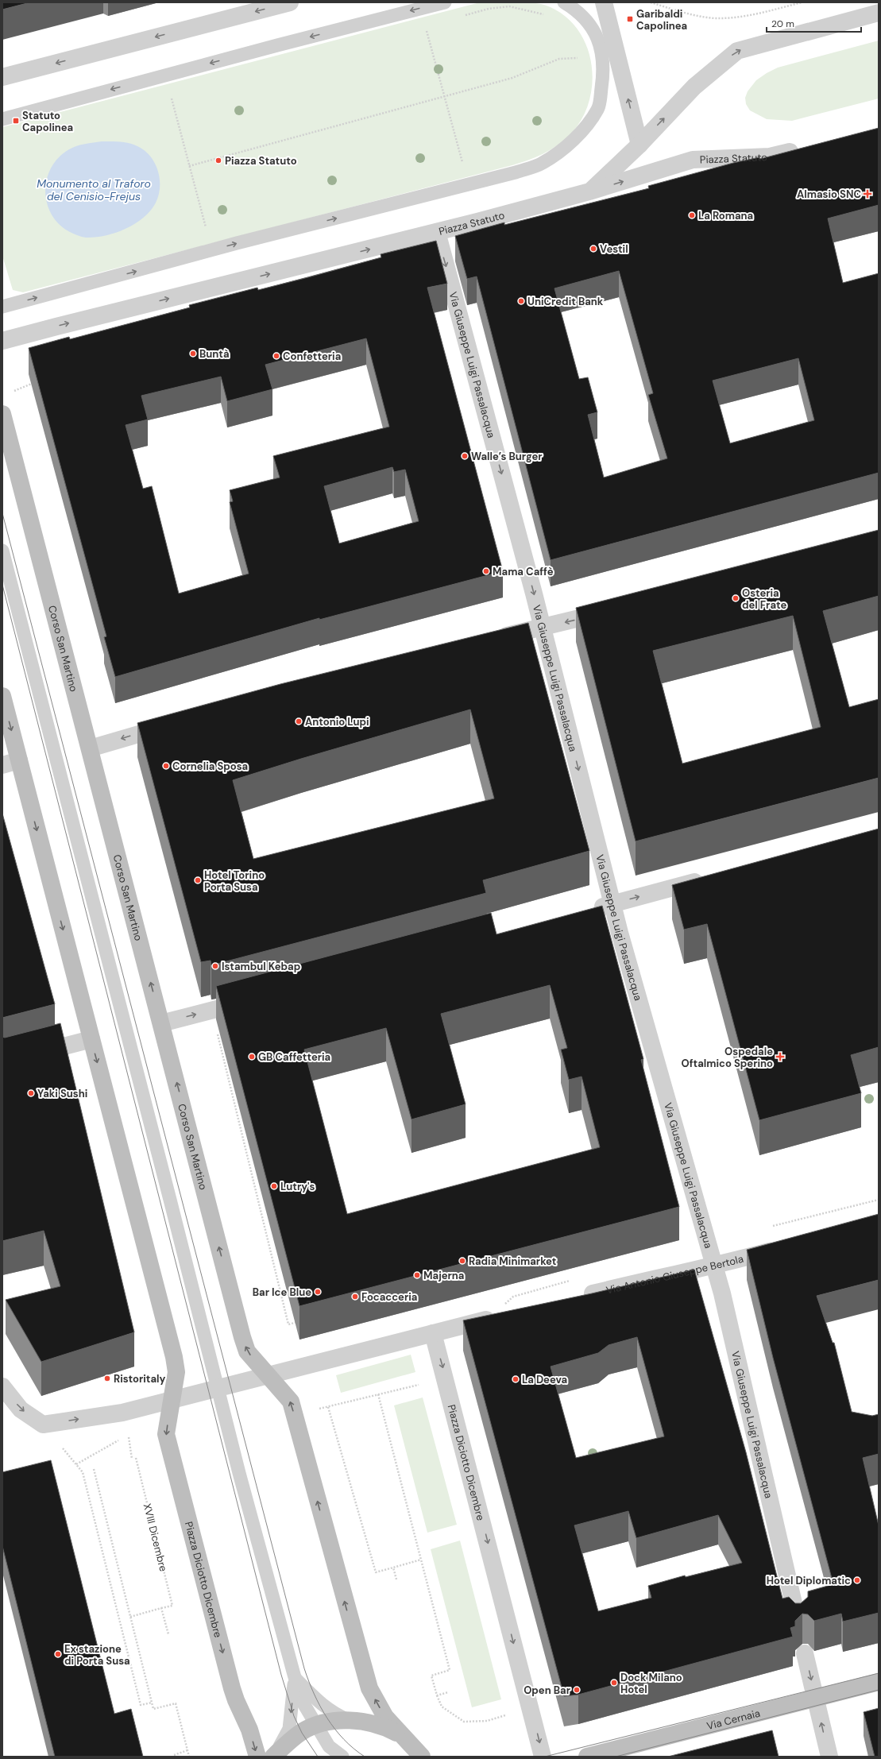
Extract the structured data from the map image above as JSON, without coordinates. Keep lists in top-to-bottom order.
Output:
{
  "streets": {
    "main road": ["Corso San Martino", "Piazza Diciotto Dicembre", "Via Cernaia"],
    "street": ["Piazza Statuto", "Via Giuseppe Luigi Passalacqua", "Via Antonio Giuseppe Bertola"],
    "path": ["XVIII Dicembre"]
  },
  "crossings": [
    ["Piazza Statuto", "Via Giuseppe Luigi Passalacqua"],
    ["Via Giuseppe Luigi Passalacqua", "Via Antonio Giuseppe Bertola"]
  ],
  "one_way": ["Piazza Statuto", "Via Giuseppe Luigi Passalacqua"],
  "water": ["Monumento al Traforo del Cenisio-Frejus"],
  "places": {
    "transit": ["Garibaldi Capolinea", "Statuto Capolinea"],
    "other": [
      "Piazza Statuto",
      "La Romana",
      "Vestil",
      "UniCredit Bank",
      "Buntà",
      "Confetteria",
      "Walle’s Burger",
      "Mama Caffè",
      "Osteria del Frate",
      "Antonio Lupi",
      "Cornelia Sposa",
      "Hotel Torino Porta Susa",
      "Istambul Kebap",
      "GB Caffetteria",
      "Yaki Sushi",
      "Lutry's",
      "Radia Minimarket",
      "Majerna",
      "Bar Ice Blue",
      "Focacceria",
      "Ristoritaly",
      "La Deeva",
      "Hotel Diplomatic",
      "Ex stazione di Porta Susa",
      "Dock Milano Hotel",
      "Open Bar"
    ],
    "health": ["Almasio SNC", "Ospedale Oftalmico Sperino"]
  },
  "scale_bar": "20 m"
}
